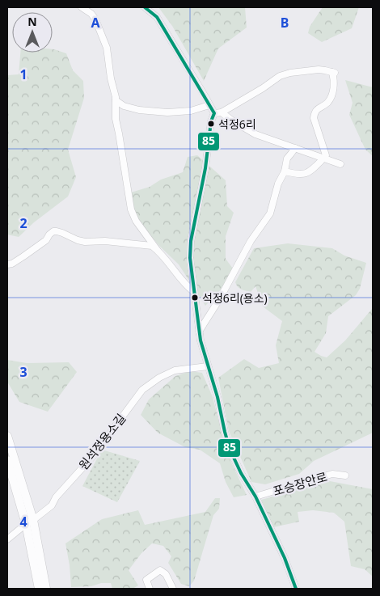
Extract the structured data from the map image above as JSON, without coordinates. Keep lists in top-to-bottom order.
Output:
{
  "streets": {
    "street": ["원석정용소길", "포승장안로"]
  },
  "crossings": [
    ["원석정용소길", "포승장안로"]
  ],
  "places": ["석정6리", "석정6리(용소)"],
  "lines": ["transit line 85"],
  "north": "top",
  "grid": {
    "columns": ["A", "B"],
    "rows": [
      "1",
      "2",
      "3",
      "4"
    ]
  }
}
